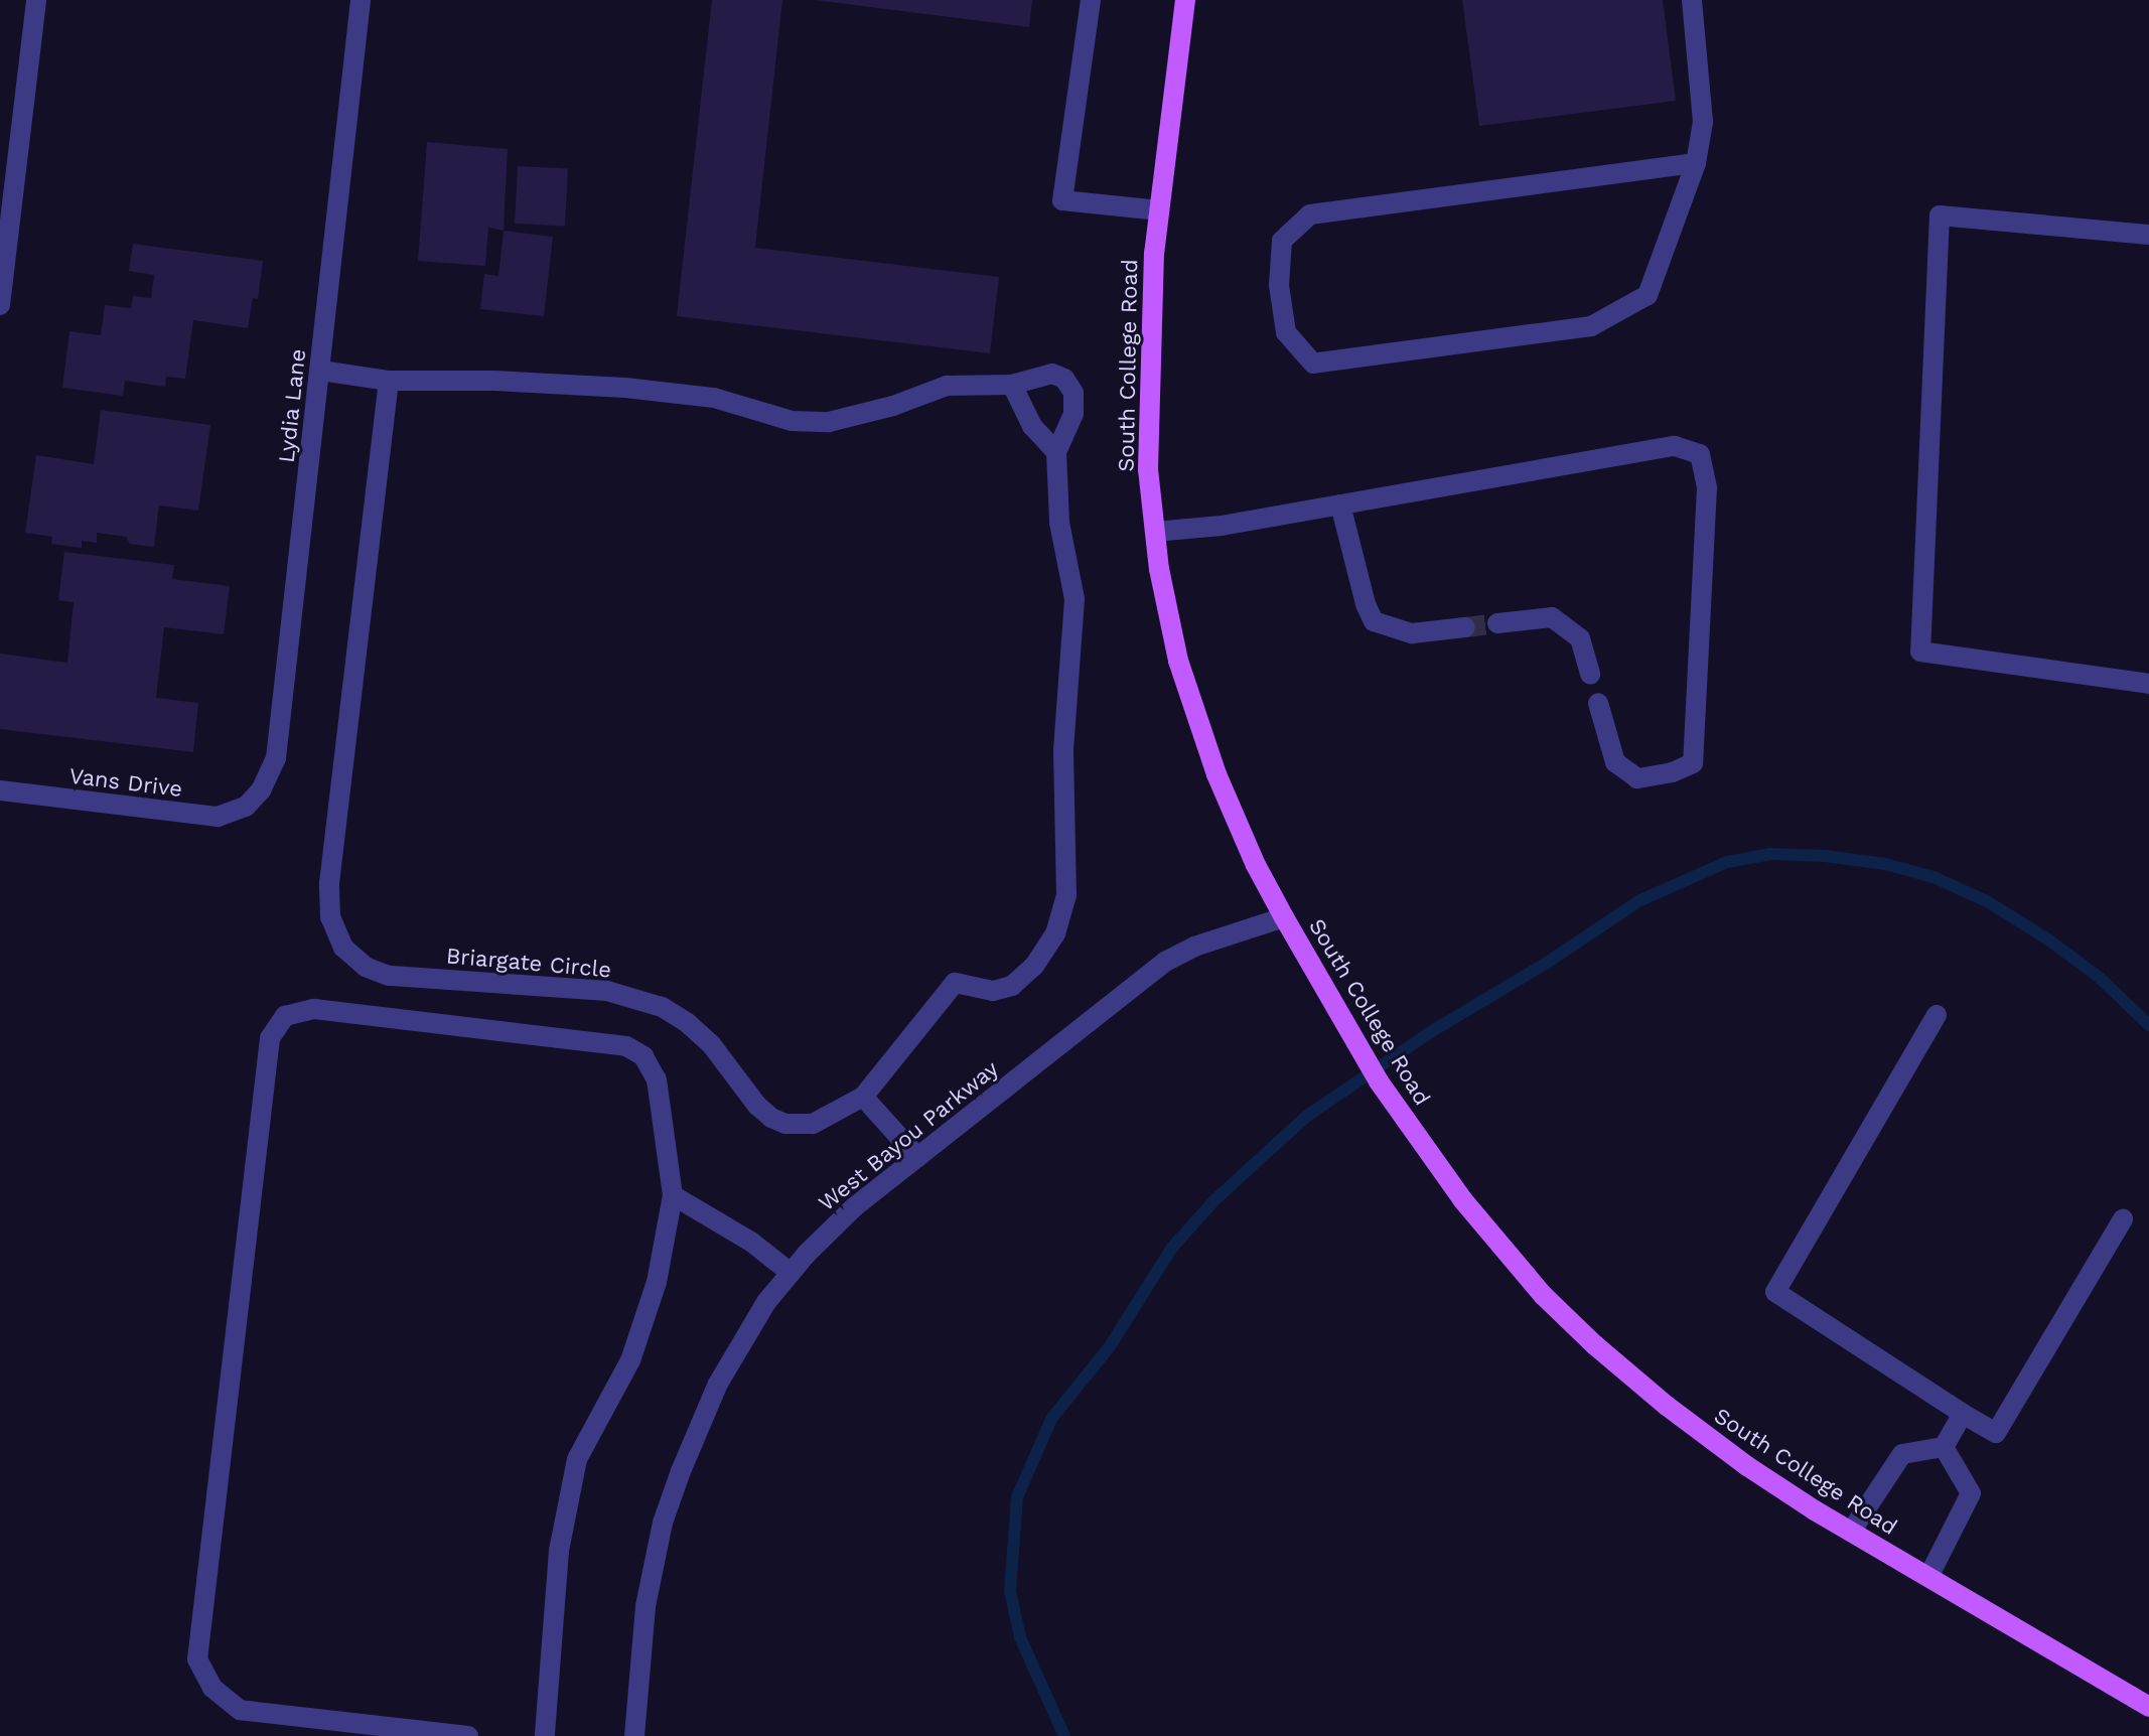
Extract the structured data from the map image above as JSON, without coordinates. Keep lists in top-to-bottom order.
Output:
{
  "streets": {
    "main road": ["South College Road"],
    "street": [
      "Lydia Lane",
      "Vans Drive",
      "Briargate Circle",
      "West Bayou Parkway"
    ]
  },
  "crossings": [
    ["South College Road", "West Bayou Parkway"],
    ["Lydia Lane", "Vans Drive"],
    ["Lydia Lane", "Briargate Circle"]
  ]
}
